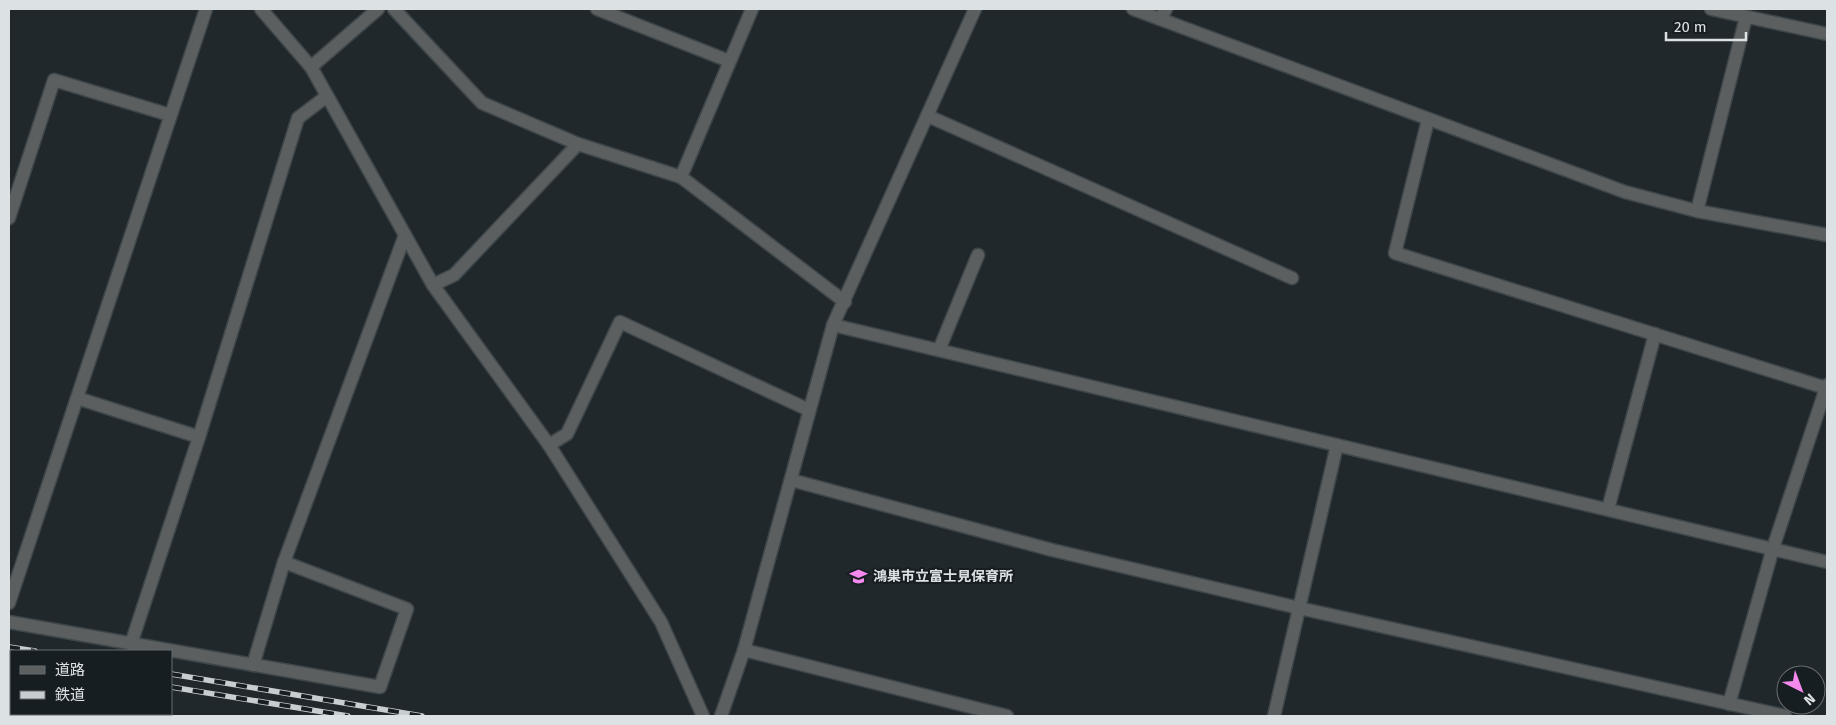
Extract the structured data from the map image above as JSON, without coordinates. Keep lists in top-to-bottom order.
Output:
{
  "places": {
    "school or university": ["鴻巣市立富士見保育所"]
  },
  "legend": ["道路", "鉄道"],
  "scale_bar": "20 m",
  "north": "bottom right"
}
